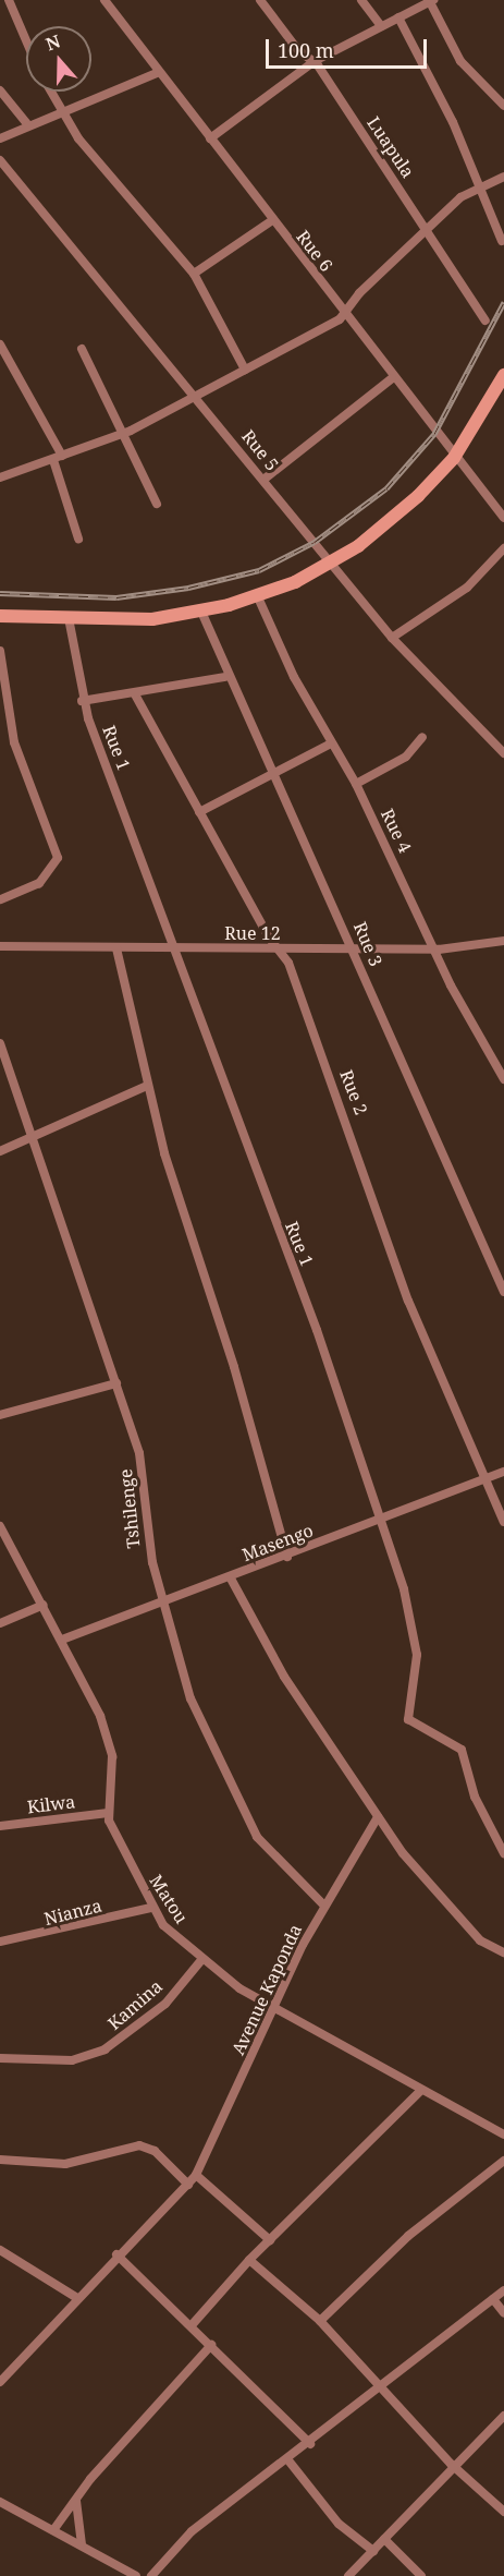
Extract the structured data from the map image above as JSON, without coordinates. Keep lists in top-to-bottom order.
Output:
{
  "streets": {
    "street": [
      "Luapula",
      "Rue 6",
      "Rue 5",
      "Rue 1",
      "Rue 4",
      "Rue 12",
      "Rue 3",
      "Rue 2",
      "Tshilenge",
      "Masengo",
      "Kilwa",
      "Matou",
      "Nianza",
      "Avenue Kaponda",
      "Kamina"
    ]
  },
  "crossings": [
    ["Rue 1", "Rue 12"],
    ["Rue 1", "Masengo"],
    ["Rue 4", "Rue 12"],
    ["Rue 12", "Rue 3"],
    ["Rue 12", "Rue 2"],
    ["Rue 2", "Masengo"],
    ["Tshilenge", "Masengo"],
    ["Tshilenge", "Avenue Kaponda"],
    ["Masengo", "Matou"],
    ["Kilwa", "Matou"],
    ["Matou", "Nianza"],
    ["Matou", "Avenue Kaponda"],
    ["Matou", "Kamina"]
  ],
  "scale_bar": "100 m",
  "north": "top"
}
